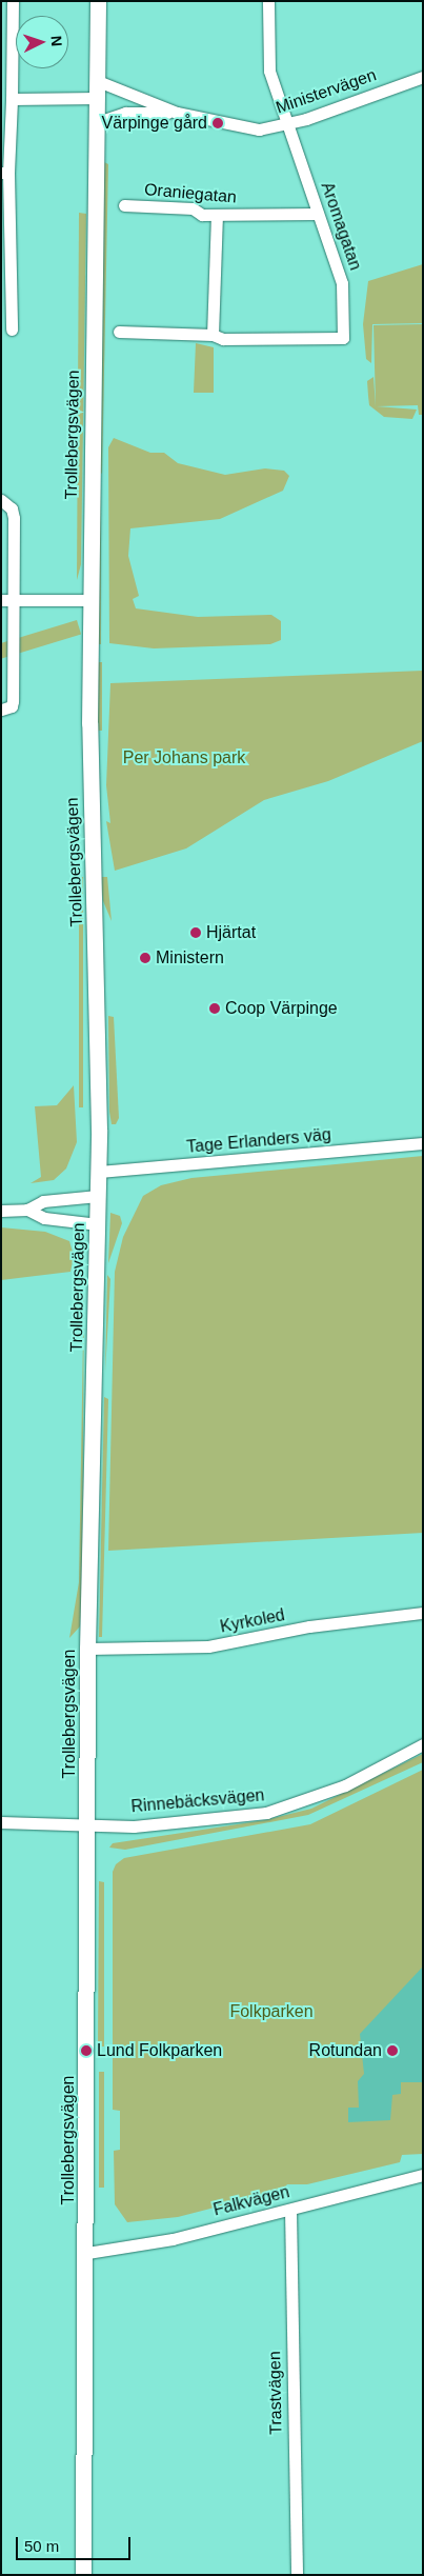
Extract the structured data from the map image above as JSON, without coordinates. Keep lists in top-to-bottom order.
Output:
{
  "streets": {
    "street": [
      "Ministervägen",
      "Oraniegatan",
      "Aromagatan",
      "Trollebergsvägen",
      "Tage Erlanders väg",
      "Kyrkoled",
      "Rinnebäcksvägen",
      "Falkvägen",
      "Trastvägen"
    ]
  },
  "crossings": [
    ["Ministervägen", "Aromagatan"],
    ["Ministervägen", "Trollebergsvägen"],
    ["Oraniegatan", "Aromagatan"],
    ["Trollebergsvägen", "Tage Erlanders väg"],
    ["Trollebergsvägen", "Kyrkoled"],
    ["Trollebergsvägen", "Rinnebäcksvägen"],
    ["Trollebergsvägen", "Falkvägen"],
    ["Falkvägen", "Trastvägen"]
  ],
  "parks": ["Per Johans park", "Folkparken"],
  "places": [
    "Värpinge gård",
    "Hjärtat",
    "Ministern",
    "Coop Värpinge",
    "Lund Folkparken",
    "Rotundan"
  ],
  "scale_bar": "50 m",
  "north": "right"
}
